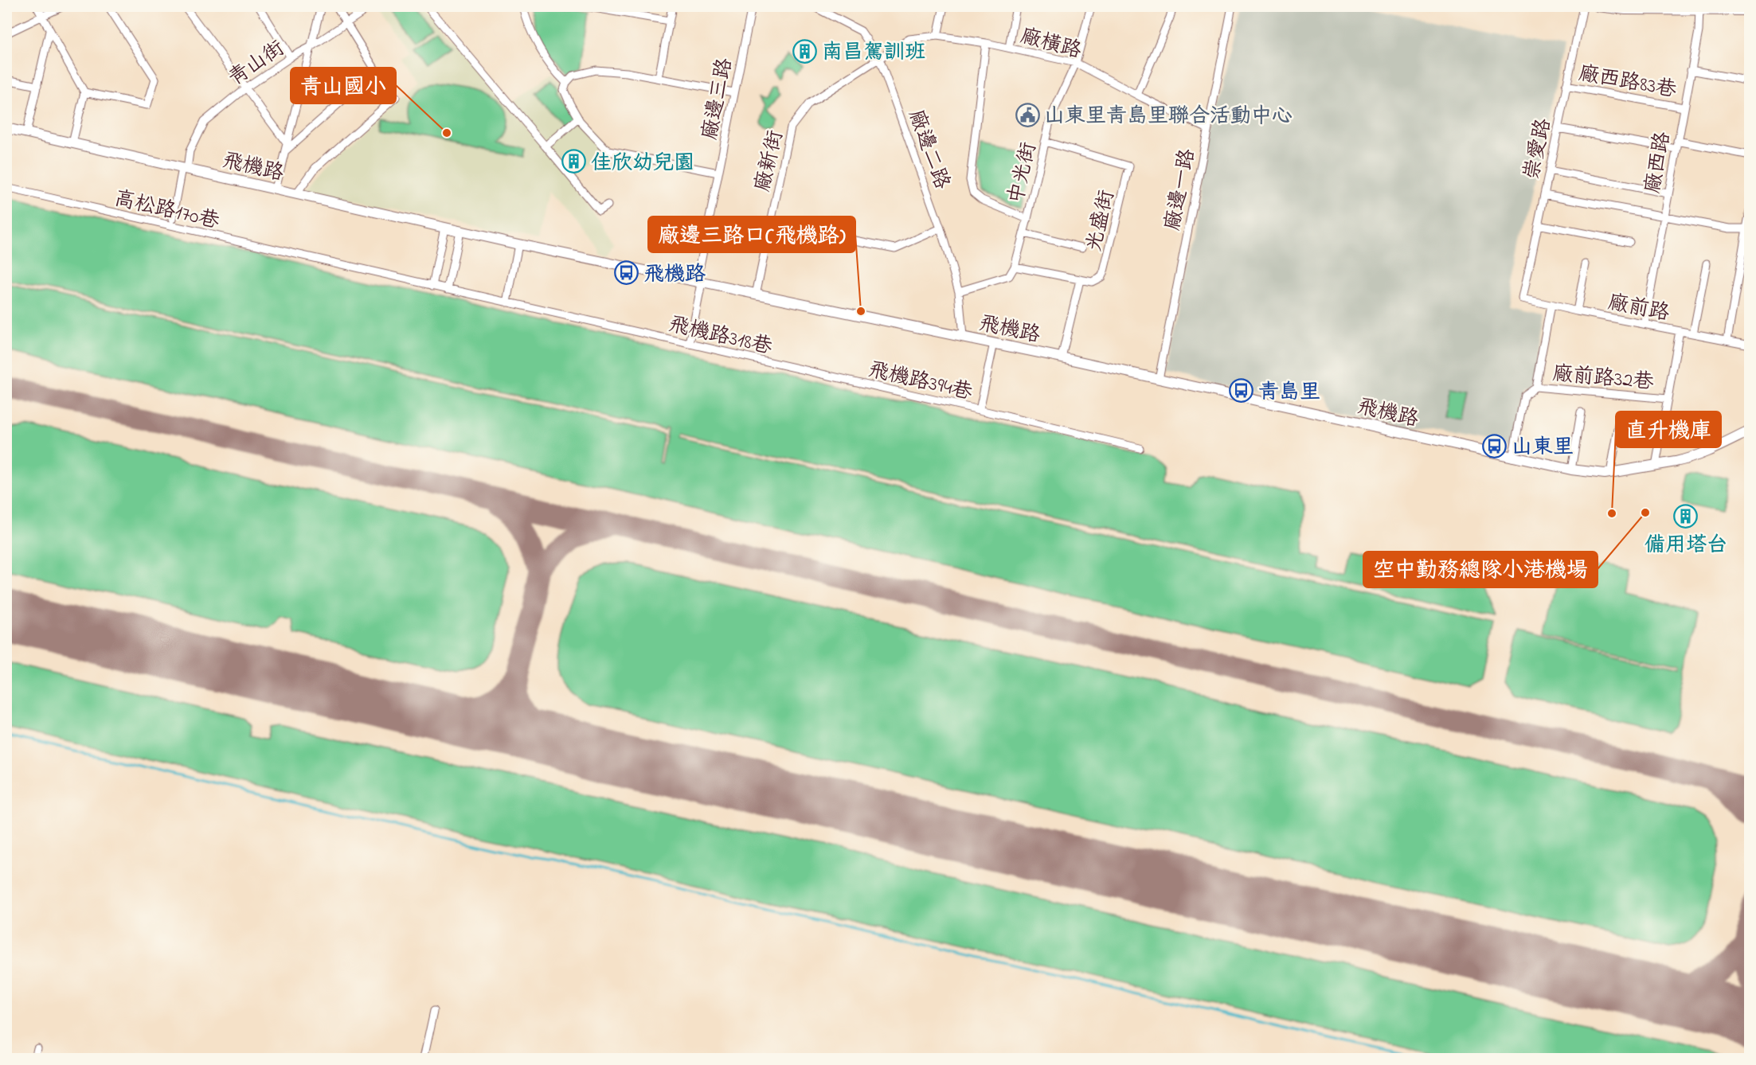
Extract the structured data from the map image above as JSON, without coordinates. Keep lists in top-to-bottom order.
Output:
{
  "streets": {
    "street": [
      "廠橫路",
      "青山街",
      "廠西路83巷",
      "廠邊三路",
      "廠邊二路",
      "崇愛路",
      "廠新街",
      "廠西路",
      "飛機路",
      "中光街",
      "廠邊一路",
      "高松路170巷",
      "光盛街",
      "廠前路",
      "飛機路318巷",
      "廠前路32巷",
      "飛機路394巷"
    ]
  },
  "crossings": [
    ["廠橫路", "廠邊二路"],
    ["廠橫路", "廠新街"],
    ["廠橫路", "中光街"],
    ["廠橫路", "廠邊一路"],
    ["青山街", "飛機路"],
    ["廠西路83巷", "崇愛路"],
    ["廠西路83巷", "廠西路"],
    ["廠邊三路", "飛機路"],
    ["廠邊三路", "飛機路318巷"],
    ["廠邊二路", "廠新街"],
    ["廠邊二路", "飛機路"],
    ["崇愛路", "廠前路"],
    ["廠西路", "廠前路"],
    ["飛機路", "廠邊一路"],
    ["飛機路", "廠前路32巷"],
    ["中光街", "光盛街"],
    ["高松路170巷", "飛機路318巷"],
    ["廠前路", "廠前路32巷"],
    ["飛機路318巷", "飛機路394巷"]
  ],
  "places": {
    "building": ["南昌駕訓班", "佳欣幼兒園", "備用塔台"],
    "public building": ["山東里青島里聯合活動中心"],
    "other": [
      "青山國小",
      "廠邊三路口(飛機路)",
      "空中勤務總隊小港機場",
      "直升機庫"
    ],
    "bus stop": ["飛機路", "青島里", "山東里"]
  }
}
